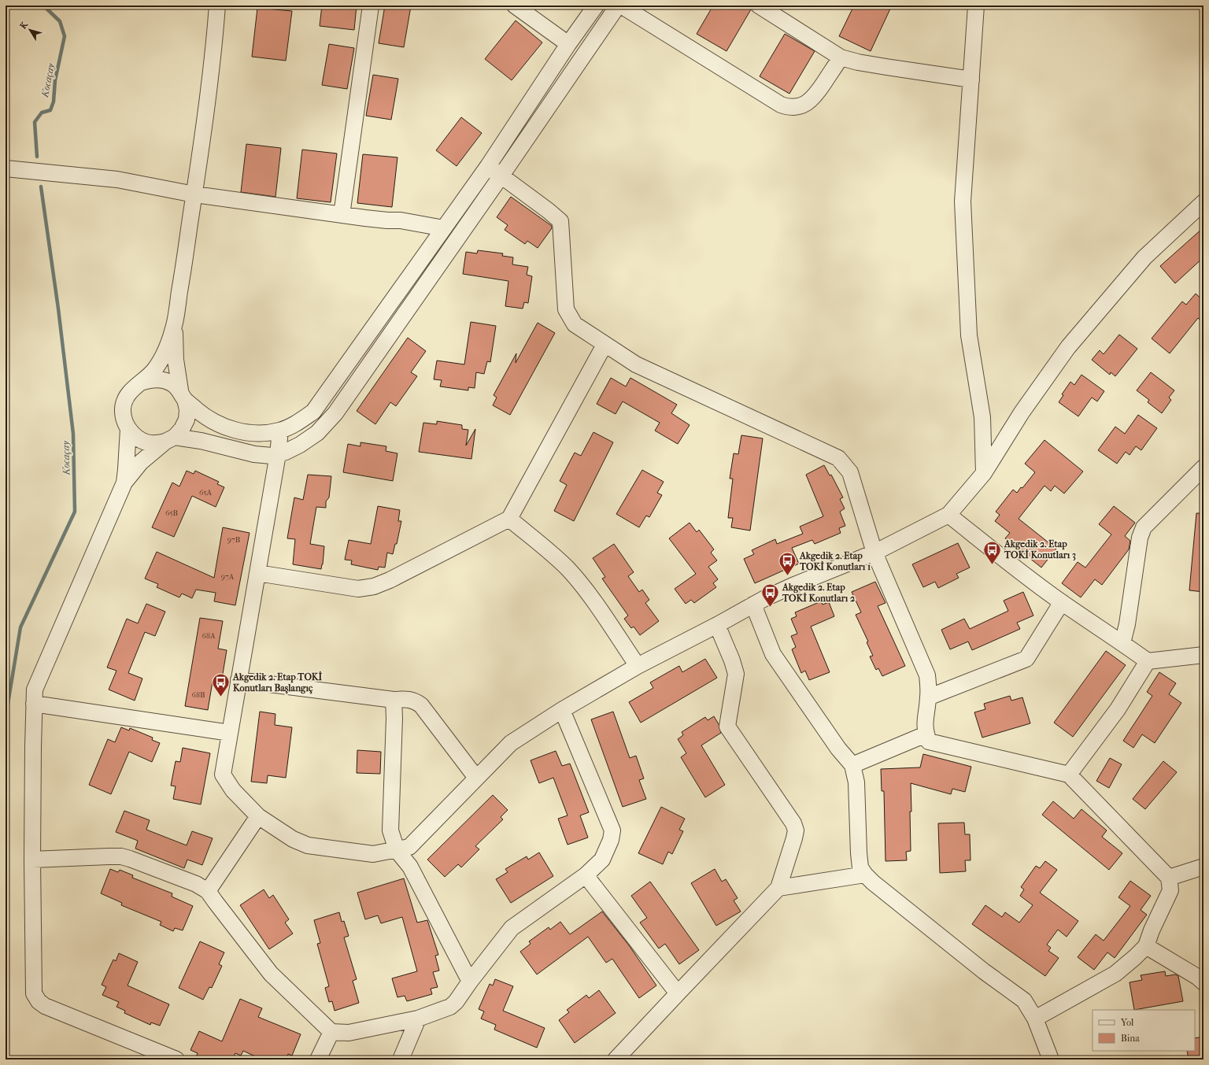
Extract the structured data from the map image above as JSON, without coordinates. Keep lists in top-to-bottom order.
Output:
{
  "water": ["Kocaçay"],
  "places": {
    "bus stop": [
      "Akgedik 2. Etap TOKİ Konutları 3",
      "Akgedik 2. Etap TOKİ Konutları 1",
      "Akgedik 2. Etap TOKİ Konutları 2",
      "Akgedik 2. Etap TOKİ Konutları Başlangıç"
    ]
  },
  "house_numbers": [
    "65A",
    "65B",
    "97B",
    "97A",
    "68A",
    "68B"
  ],
  "legend": ["Yol", "Bina"],
  "north": "top left"
}
